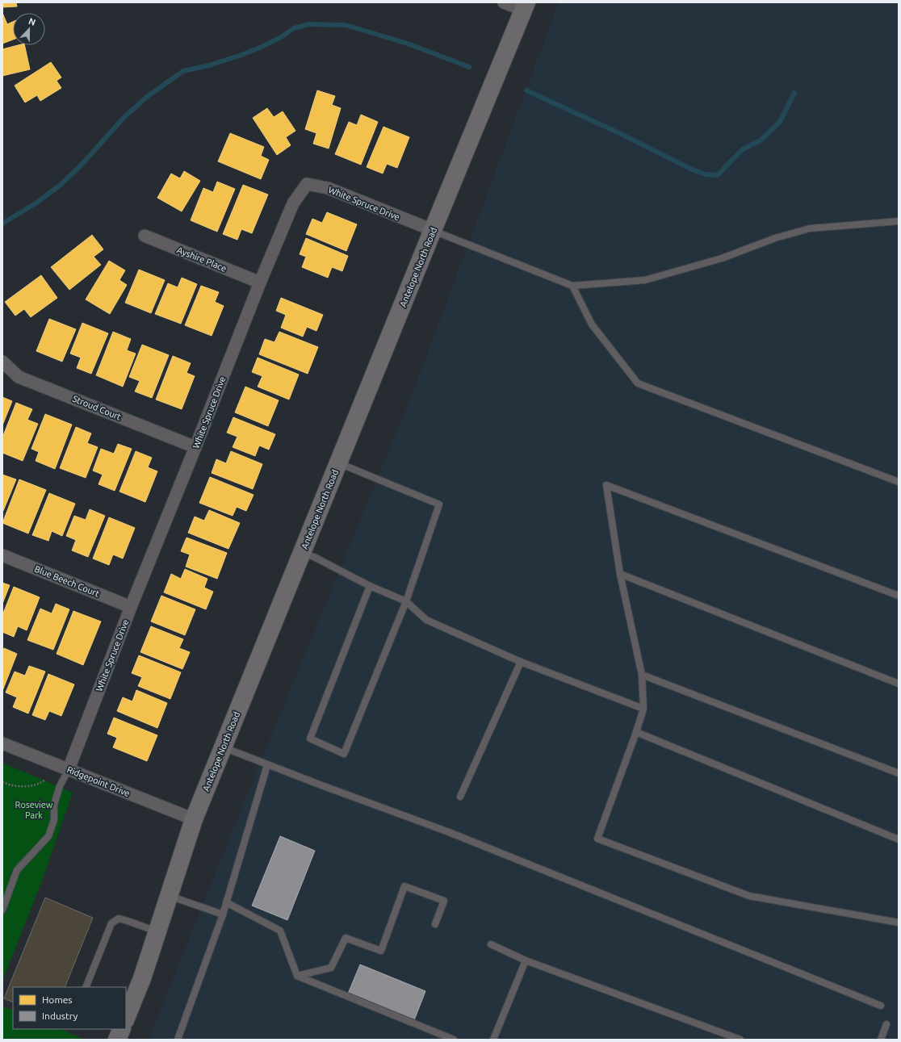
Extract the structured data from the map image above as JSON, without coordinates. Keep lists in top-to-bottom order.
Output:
{
  "streets": {
    "main road": ["Antelope North Road"],
    "street": [
      "White Spruce Drive",
      "Ayshire Place",
      "Stroud Court",
      "Blue Beech Court",
      "Ridgepoint Drive"
    ]
  },
  "crossings": [
    ["White Spruce Drive", "Ayshire Place"],
    ["White Spruce Drive", "Antelope North Road"],
    ["White Spruce Drive", "Stroud Court"],
    ["White Spruce Drive", "Blue Beech Court"],
    ["White Spruce Drive", "Ridgepoint Drive"],
    ["Antelope North Road", "Ridgepoint Drive"]
  ],
  "parks": ["Roseview Park"],
  "legend": ["Homes", "Industry"],
  "north": "top"
}
